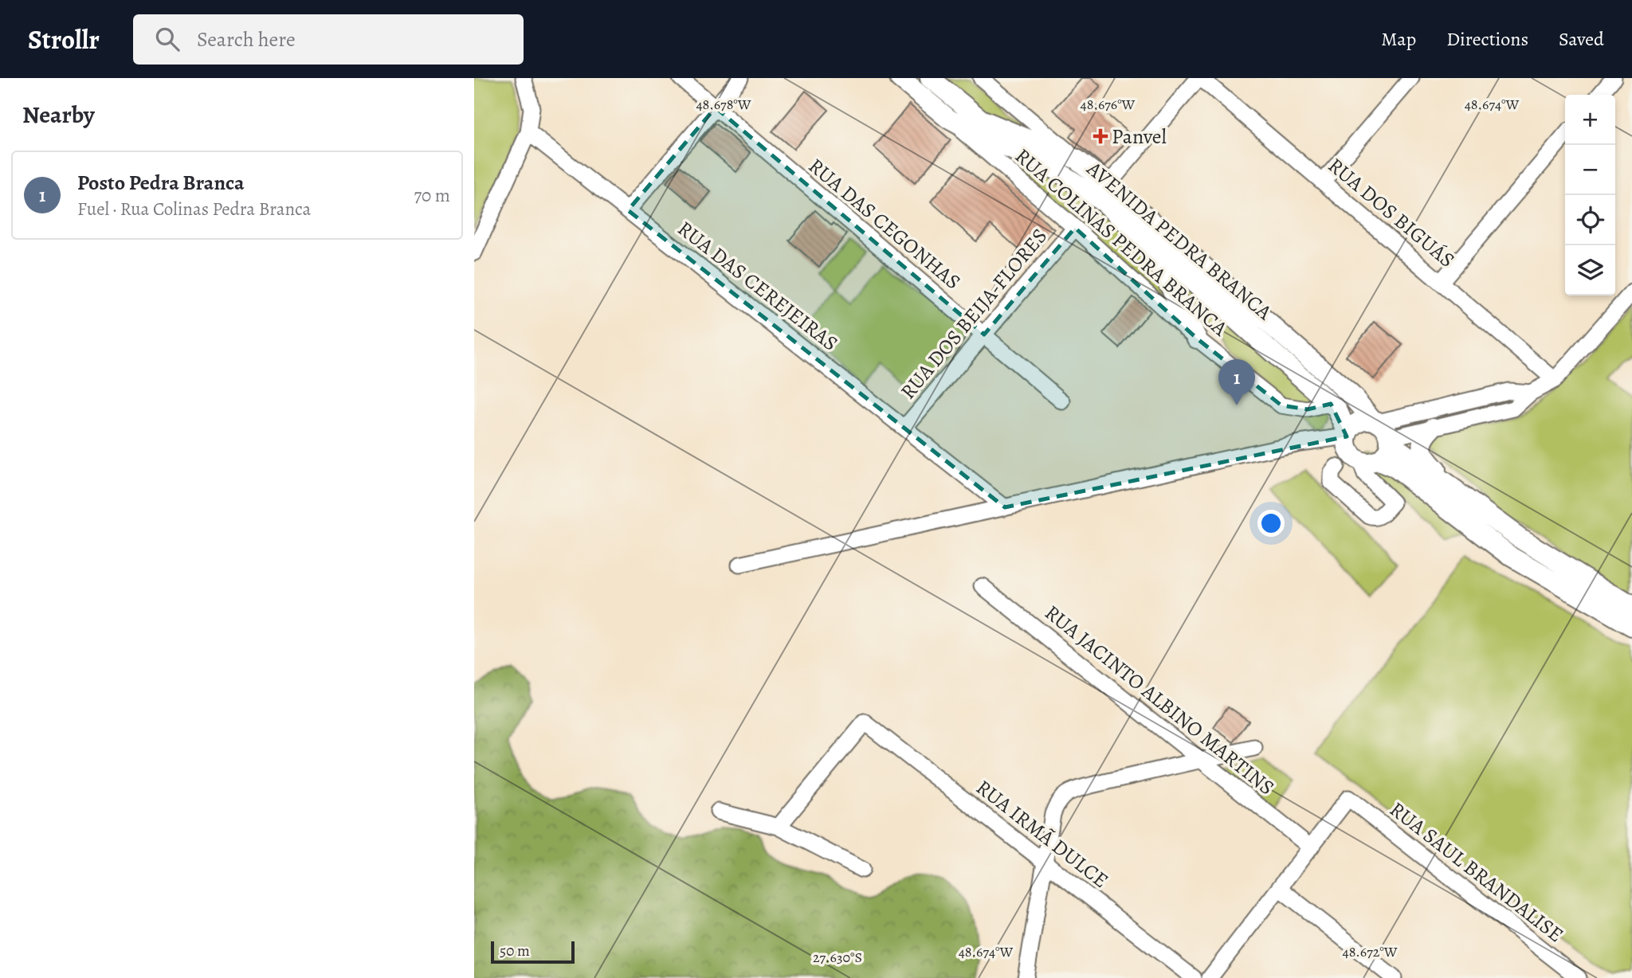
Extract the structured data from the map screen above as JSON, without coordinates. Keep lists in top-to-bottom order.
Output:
{
  "streets": {
    "main road": ["AVENIDA PEDRA BRANCA"],
    "street": [
      "RUA DOS BIGUÁS",
      "RUA DAS CEGONHAS",
      "RUA COLINAS PEDRA BRANCA",
      "RUA DAS CEREJEIRAS",
      "RUA DOS BEIJA-FLORES",
      "RUA JACINTO ALBINO MARTINS",
      "RUA IRMÃ DULCE",
      "RUA SAUL BRANDALISE"
    ]
  },
  "crossings": [
    ["RUA DAS CEGONHAS", "RUA DOS BEIJA-FLORES"],
    ["AVENIDA PEDRA BRANCA", "RUA COLINAS PEDRA BRANCA"],
    ["RUA COLINAS PEDRA BRANCA", "RUA DOS BEIJA-FLORES"],
    ["RUA DAS CEREJEIRAS", "RUA DOS BEIJA-FLORES"],
    ["RUA JACINTO ALBINO MARTINS", "RUA SAUL BRANDALISE"]
  ],
  "places": {
    "health": ["Panvel"]
  },
  "scale_bar": "50 m",
  "page": {
    "header": "Strollr",
    "search": "Search here",
    "nav": ["Map", "Directions", "Saved"],
    "heading": "Nearby",
    "map_buttons": ["+", "−"],
    "list": [
      {
        "mark": "1",
        "name": "Posto Pedra Branca",
        "note": "Fuel · Rua Colinas Pedra Branca",
        "value": "70 m"
      }
    ],
    "pins": "1",
    "scale": "50 m"
  },
  "coordinates": [
    "48.678°W",
    "48.676°W",
    "48.674°W",
    "48.672°W",
    "27.630°S"
  ]
}
